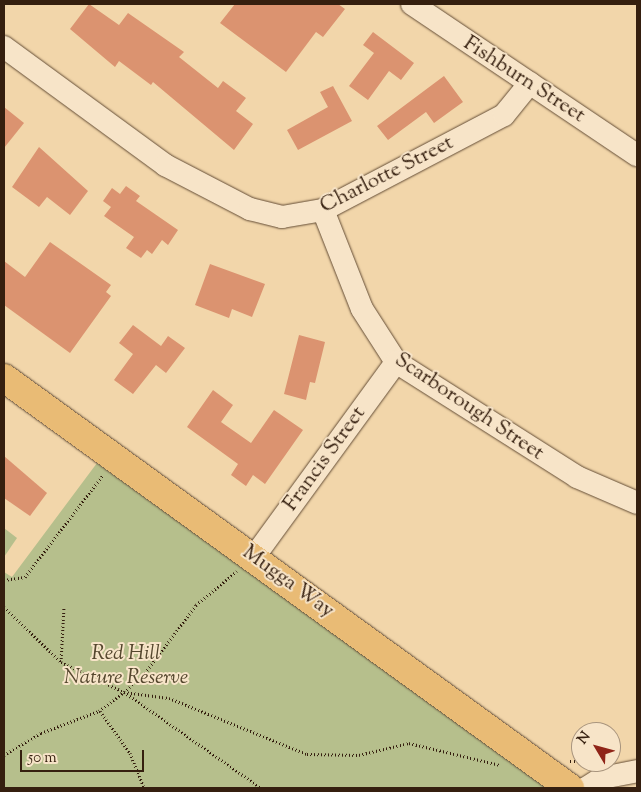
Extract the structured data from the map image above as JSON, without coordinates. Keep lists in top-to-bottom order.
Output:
{
  "streets": {
    "main road": ["Mugga Way"],
    "street": [
      "Fishburn Street",
      "Charlotte Street",
      "Scarborough Street",
      "Francis Street"
    ]
  },
  "crossings": [
    ["Fishburn Street", "Charlotte Street"],
    ["Charlotte Street", "Scarborough Street"],
    ["Scarborough Street", "Francis Street"],
    ["Francis Street", "Mugga Way"]
  ],
  "parks": ["Red Hill Nature Reserve"],
  "scale_bar": "50 m",
  "north": "top left"
}
